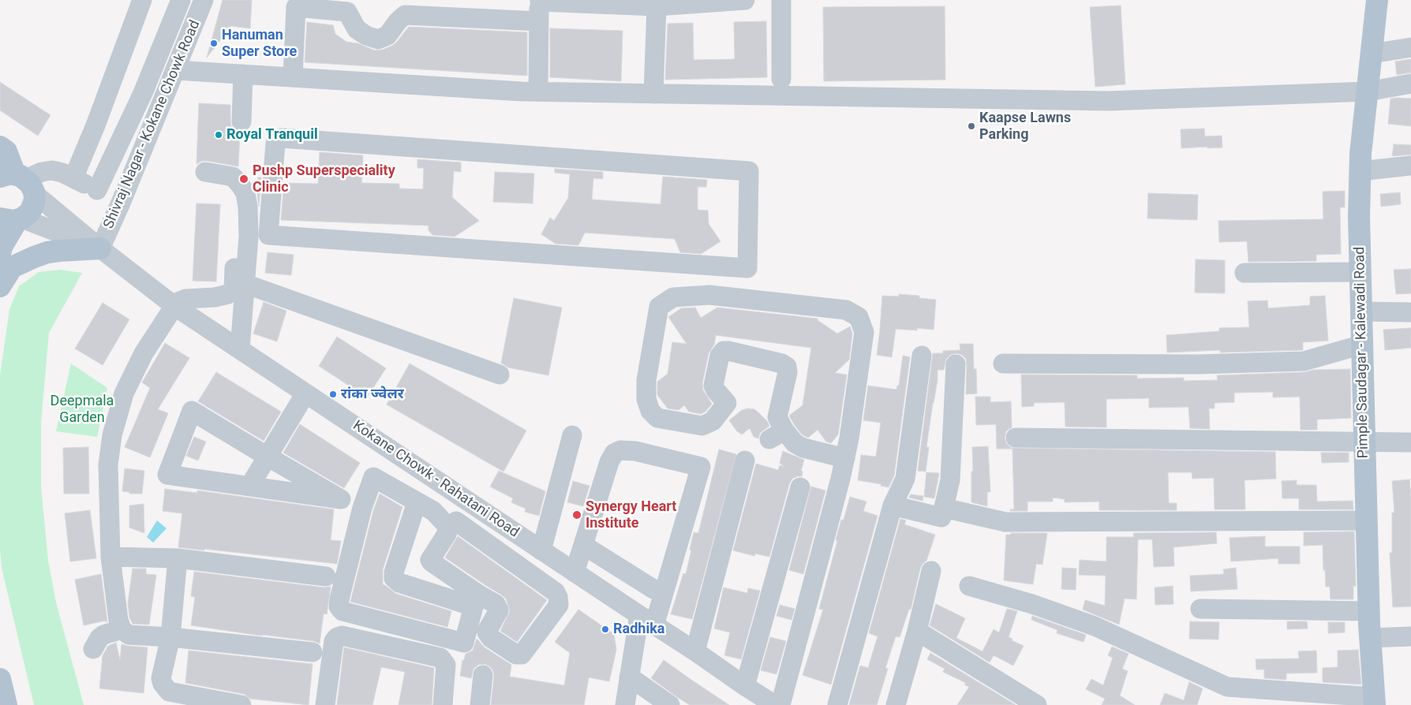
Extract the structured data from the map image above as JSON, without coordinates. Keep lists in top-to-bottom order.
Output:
{
  "streets": {
    "main road": ["Pimple Saudagar - Kalewadi Road"],
    "street": ["Shivraj Nagar - Kokane Chowk Road", "Kokane Chowk - Rahatani Road"]
  },
  "crossings": [
    ["Shivraj Nagar - Kokane Chowk Road", "Kokane Chowk - Rahatani Road"]
  ],
  "parks": ["Deepmala Garden"],
  "places": [
    "Hanuman Super Store",
    "Kaapse Lawns Parking",
    "Royal Tranquil",
    "Pushp Superspeciality Clinic",
    "रांका ज्वेलर",
    "Synergy Heart Institute",
    "Radhika"
  ]
}
